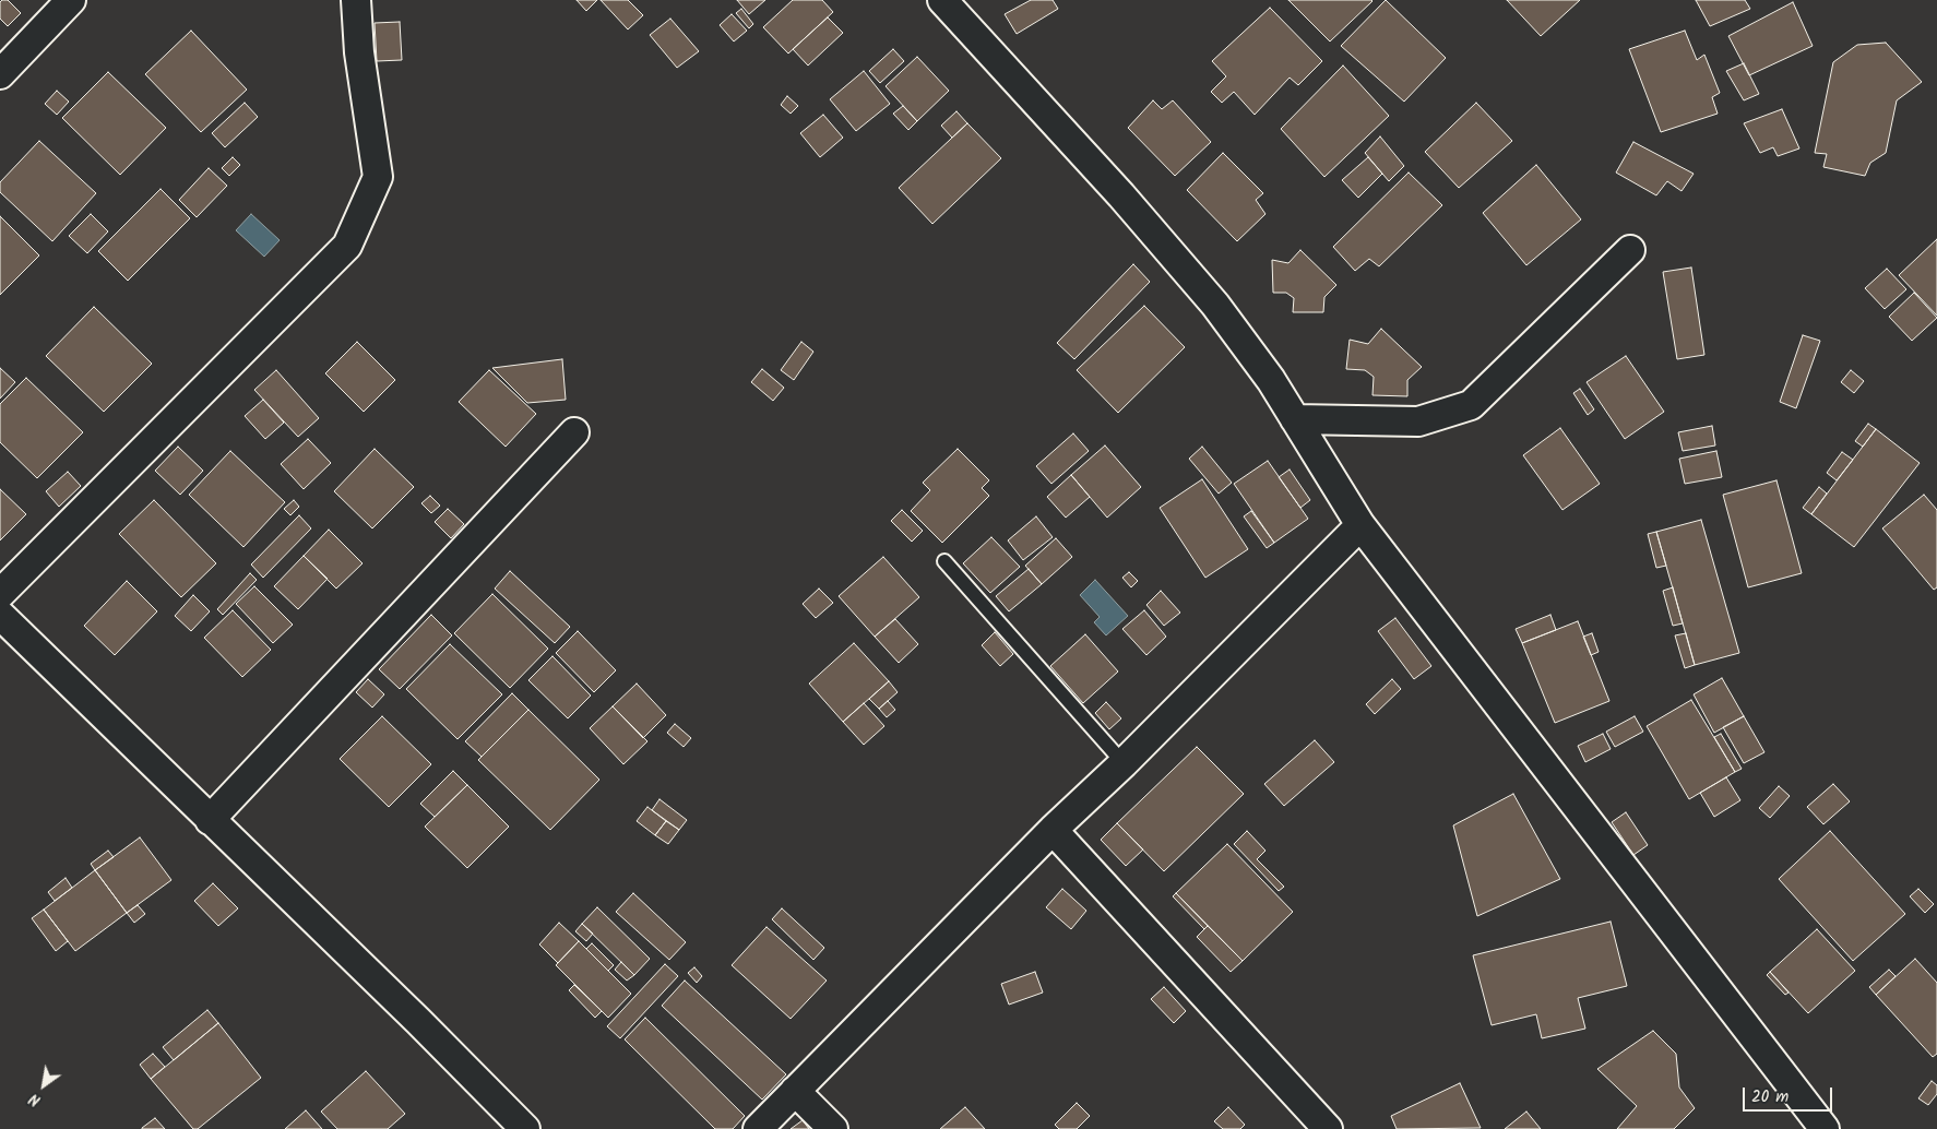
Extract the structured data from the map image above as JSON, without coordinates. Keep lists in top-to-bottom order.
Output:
{
  "scale_bar": "20 m",
  "north": "bottom left"
}
